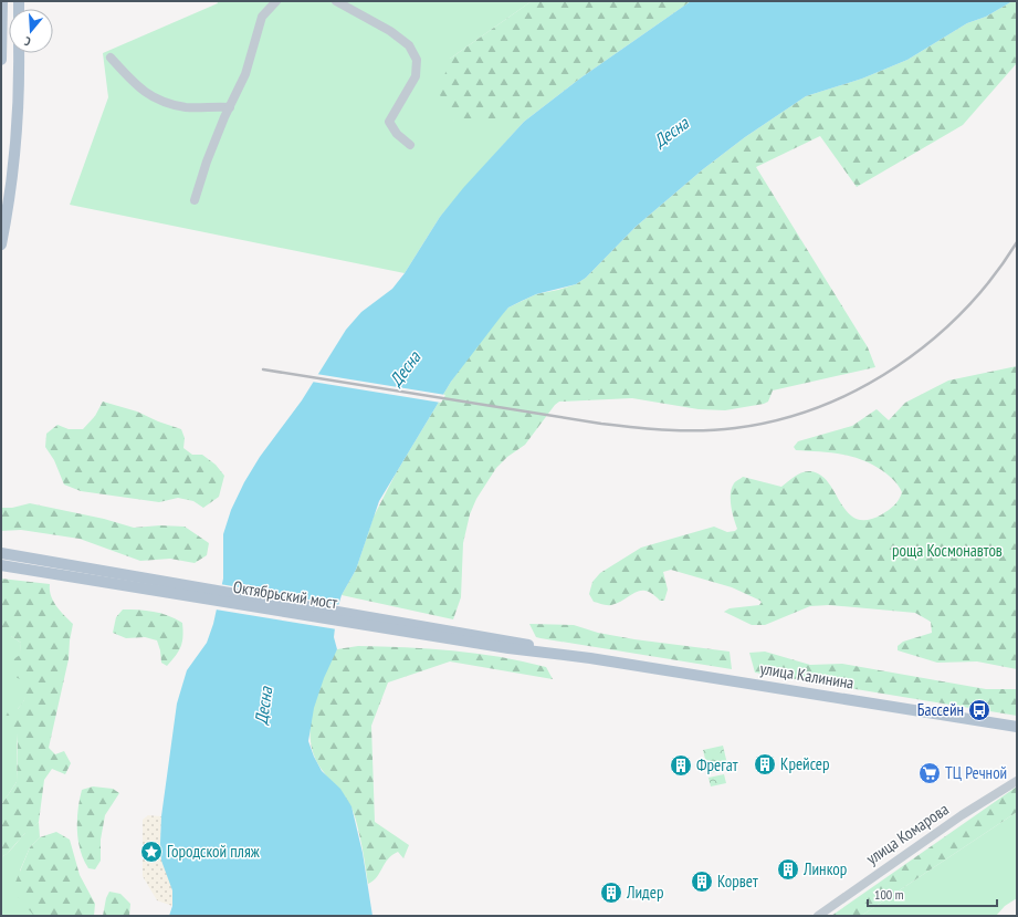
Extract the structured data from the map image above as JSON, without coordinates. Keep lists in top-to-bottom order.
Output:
{
  "streets": {
    "main road": ["Октябрьский мост", "улица Калинина"],
    "street": ["улица Комарова"]
  },
  "crossings": [
    ["Октябрьский мост", "улица Калинина"]
  ],
  "water": ["Десна"],
  "parks": ["роща Космонавтов"],
  "places": {
    "bus stop": ["Бассейн"],
    "building": [
      "Крейсер",
      "Фрегат",
      "Линкор",
      "Корвет",
      "Лидер"
    ],
    "supermarket": ["ТЦ Речной"],
    "place": ["Городской пляж"]
  },
  "scale_bar": "100 m",
  "north": "bottom"
}
